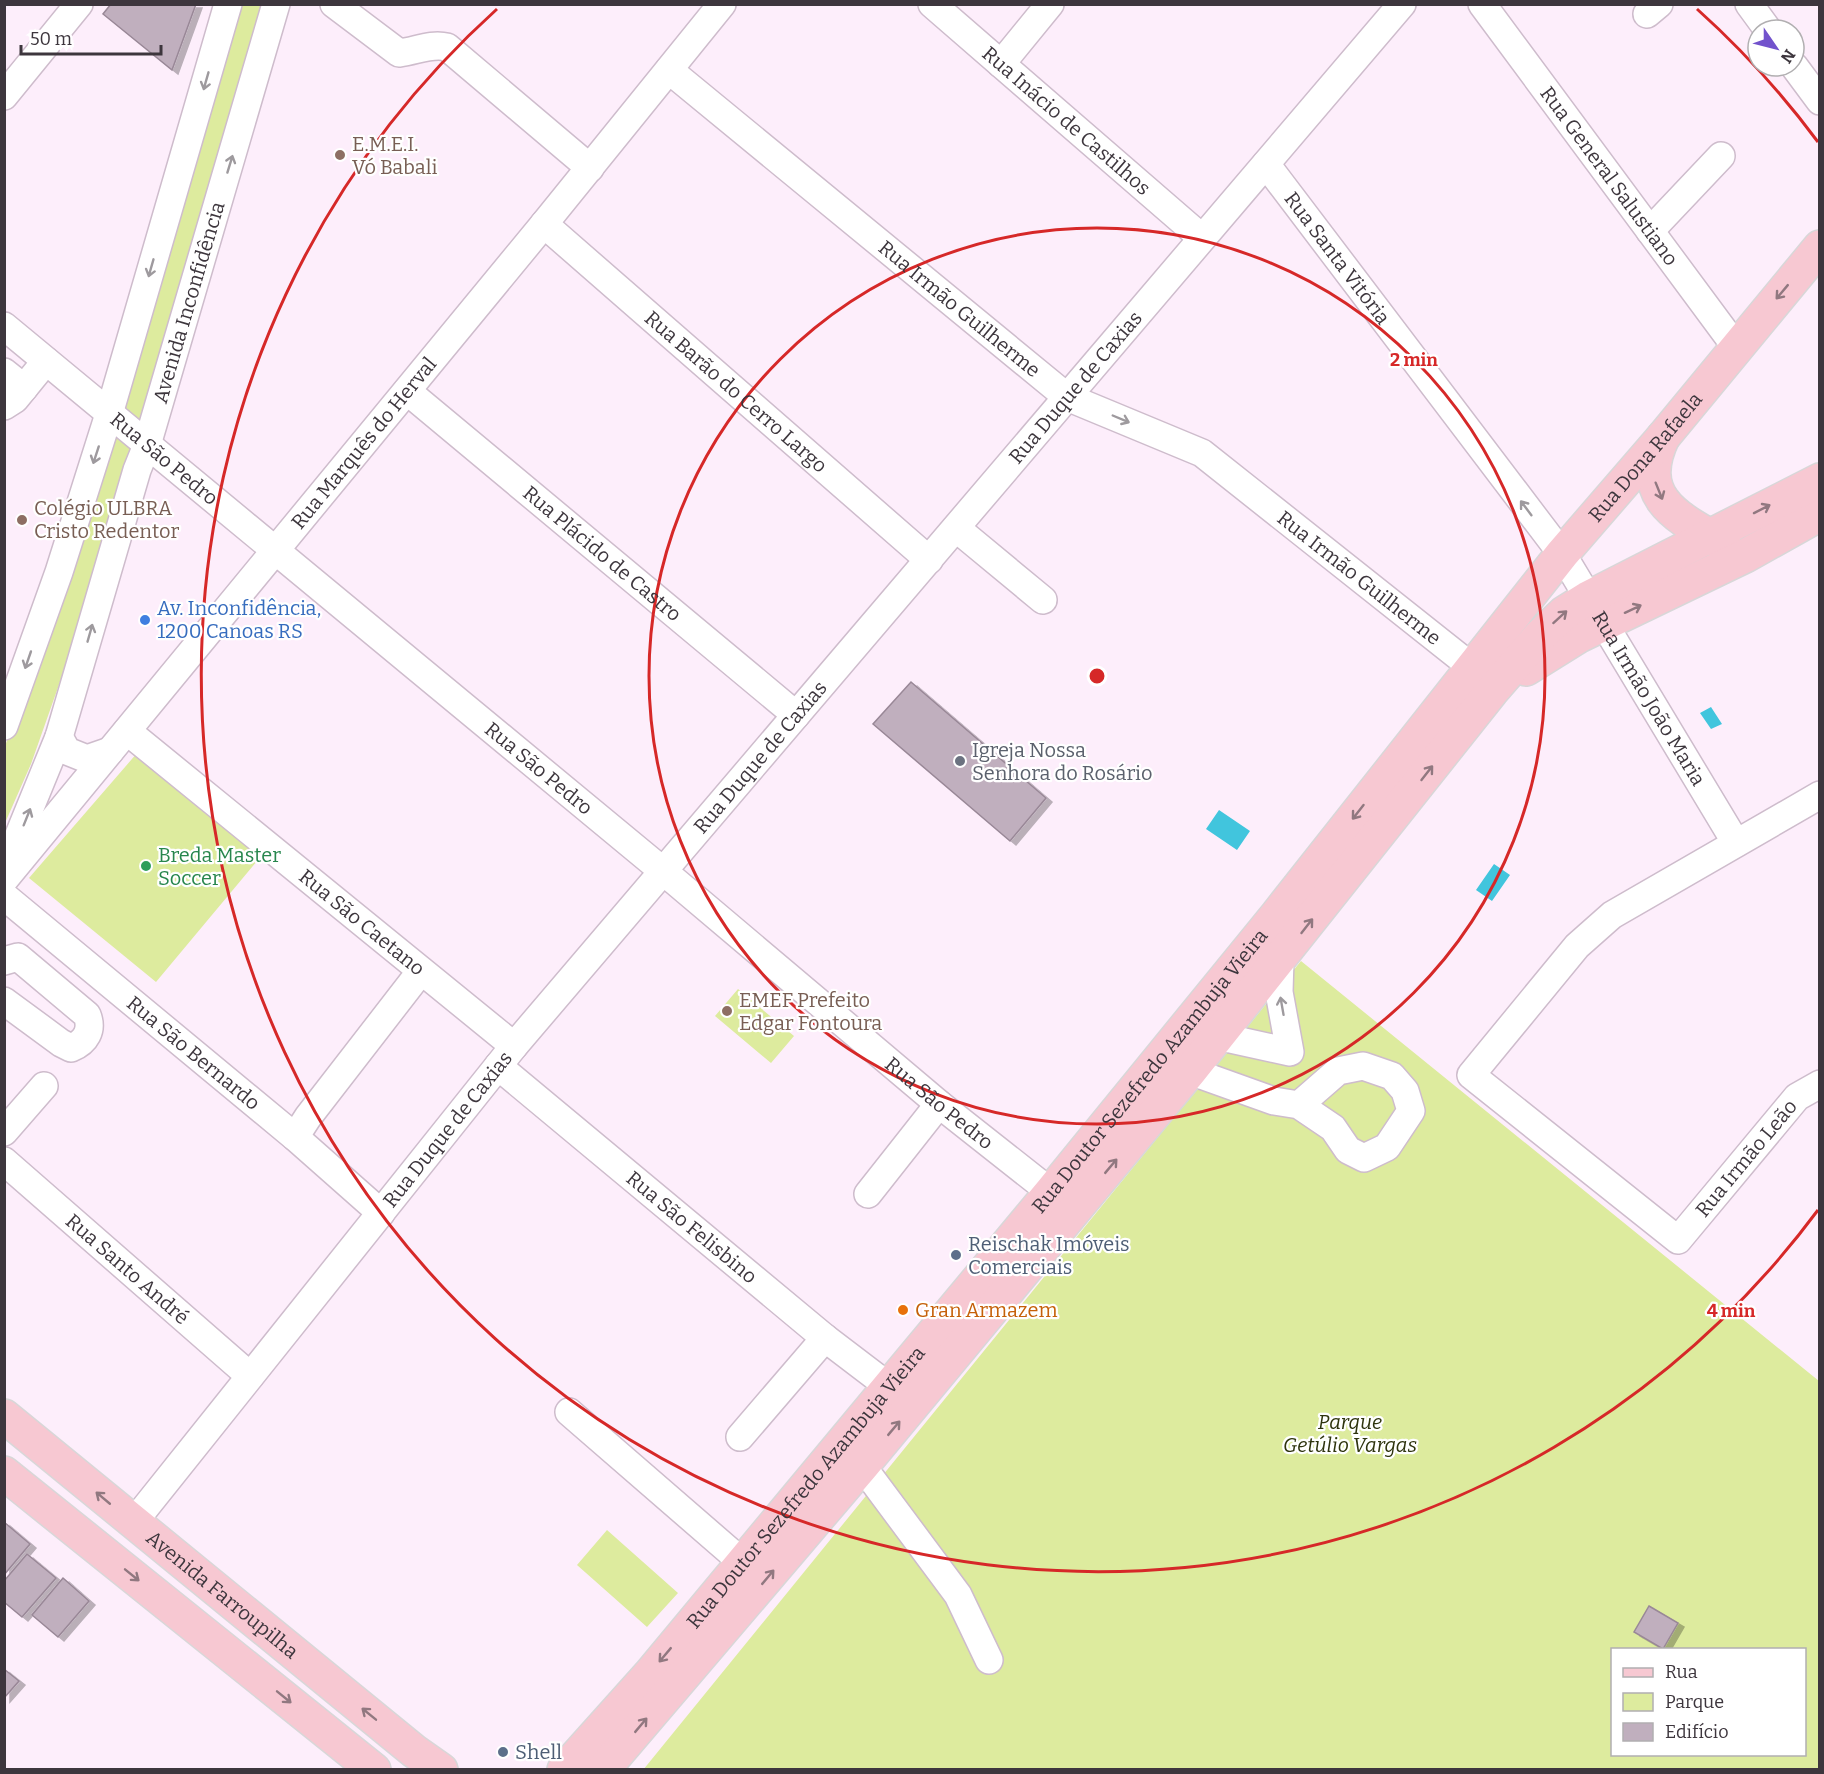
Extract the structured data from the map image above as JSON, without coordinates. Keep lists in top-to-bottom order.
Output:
{
  "streets": {
    "main road": ["Rua Dona Rafaela", "Rua Doutor Sezefredo Azambuja Vieira", "Avenida Farroupilha"],
    "street": [
      "Rua Inácio de Castilhos",
      "Rua General Salustiano",
      "Rua Santa Vitória",
      "Avenida Inconfidência",
      "Rua Irmão Guilherme",
      "Rua Duque de Caxias",
      "Rua Barão do Cerro Largo",
      "Rua Marquês do Herval",
      "Rua São Pedro",
      "Rua Plácido de Castro",
      "Rua Irmão João Maria",
      "Rua São Caetano",
      "Rua São Bernardo",
      "Rua Irmão Leão",
      "Rua São Felisbino",
      "Rua Santo André"
    ]
  },
  "crossings": [
    ["Rua Inácio de Castilhos", "Rua Duque de Caxias"],
    ["Rua General Salustiano", "Rua Dona Rafaela"],
    ["Rua Santa Vitória", "Rua Duque de Caxias"],
    ["Rua Santa Vitória", "Rua Dona Rafaela"],
    ["Rua Santa Vitória", "Rua Irmão João Maria"],
    ["Avenida Inconfidência", "Rua São Pedro"],
    ["Rua Irmão Guilherme", "Rua Duque de Caxias"],
    ["Rua Irmão Guilherme", "Rua Marquês do Herval"],
    ["Rua Irmão Guilherme", "Rua Dona Rafaela"],
    ["Rua Irmão Guilherme", "Rua Doutor Sezefredo Azambuja Vieira"],
    ["Rua Duque de Caxias", "Rua Barão do Cerro Largo"],
    ["Rua Duque de Caxias", "Rua São Pedro"],
    ["Rua Duque de Caxias", "Rua Plácido de Castro"],
    ["Rua Duque de Caxias", "Rua São Caetano"],
    ["Rua Duque de Caxias", "Rua São Bernardo"],
    ["Rua Duque de Caxias", "Rua São Felisbino"],
    ["Rua Duque de Caxias", "Rua Santo André"],
    ["Rua Duque de Caxias", "Avenida Farroupilha"],
    ["Rua Barão do Cerro Largo", "Rua Marquês do Herval"],
    ["Rua Marquês do Herval", "Rua São Pedro"],
    ["Rua Marquês do Herval", "Rua Plácido de Castro"],
    ["Rua Marquês do Herval", "Rua São Caetano"],
    ["Rua Dona Rafaela", "Rua Irmão João Maria"],
    ["Rua Dona Rafaela", "Rua Doutor Sezefredo Azambuja Vieira"],
    ["Rua São Pedro", "Rua Doutor Sezefredo Azambuja Vieira"],
    ["Rua Irmão João Maria", "Rua Doutor Sezefredo Azambuja Vieira"],
    ["Rua Irmão João Maria", "Rua Irmão Leão"],
    ["Rua São Caetano", "Rua São Felisbino"],
    ["Rua Doutor Sezefredo Azambuja Vieira", "Rua São Felisbino"]
  ],
  "one_way": ["Rua Santa Vitória", "Rua Irmão Guilherme"],
  "parks": ["Parque Getúlio Vargas"],
  "places": [
    "E.M.E.I. Vó Babali",
    "Colégio ULBRA Cristo Redentor",
    "Av. Inconfidência, 1200 Canoas RS",
    "Igreja Nossa Senhora do Rosário",
    "Breda Master Soccer",
    "EMEF Prefeito Edgar Fontoura",
    "Reischak Imóveis Comerciais",
    "Gran Armazem",
    "Shell"
  ],
  "legend": ["Rua", "Parque", "Edifício"],
  "scale_bar": "50 m",
  "north": "bottom right",
  "rings": ["2 min", "4 min"]
}
